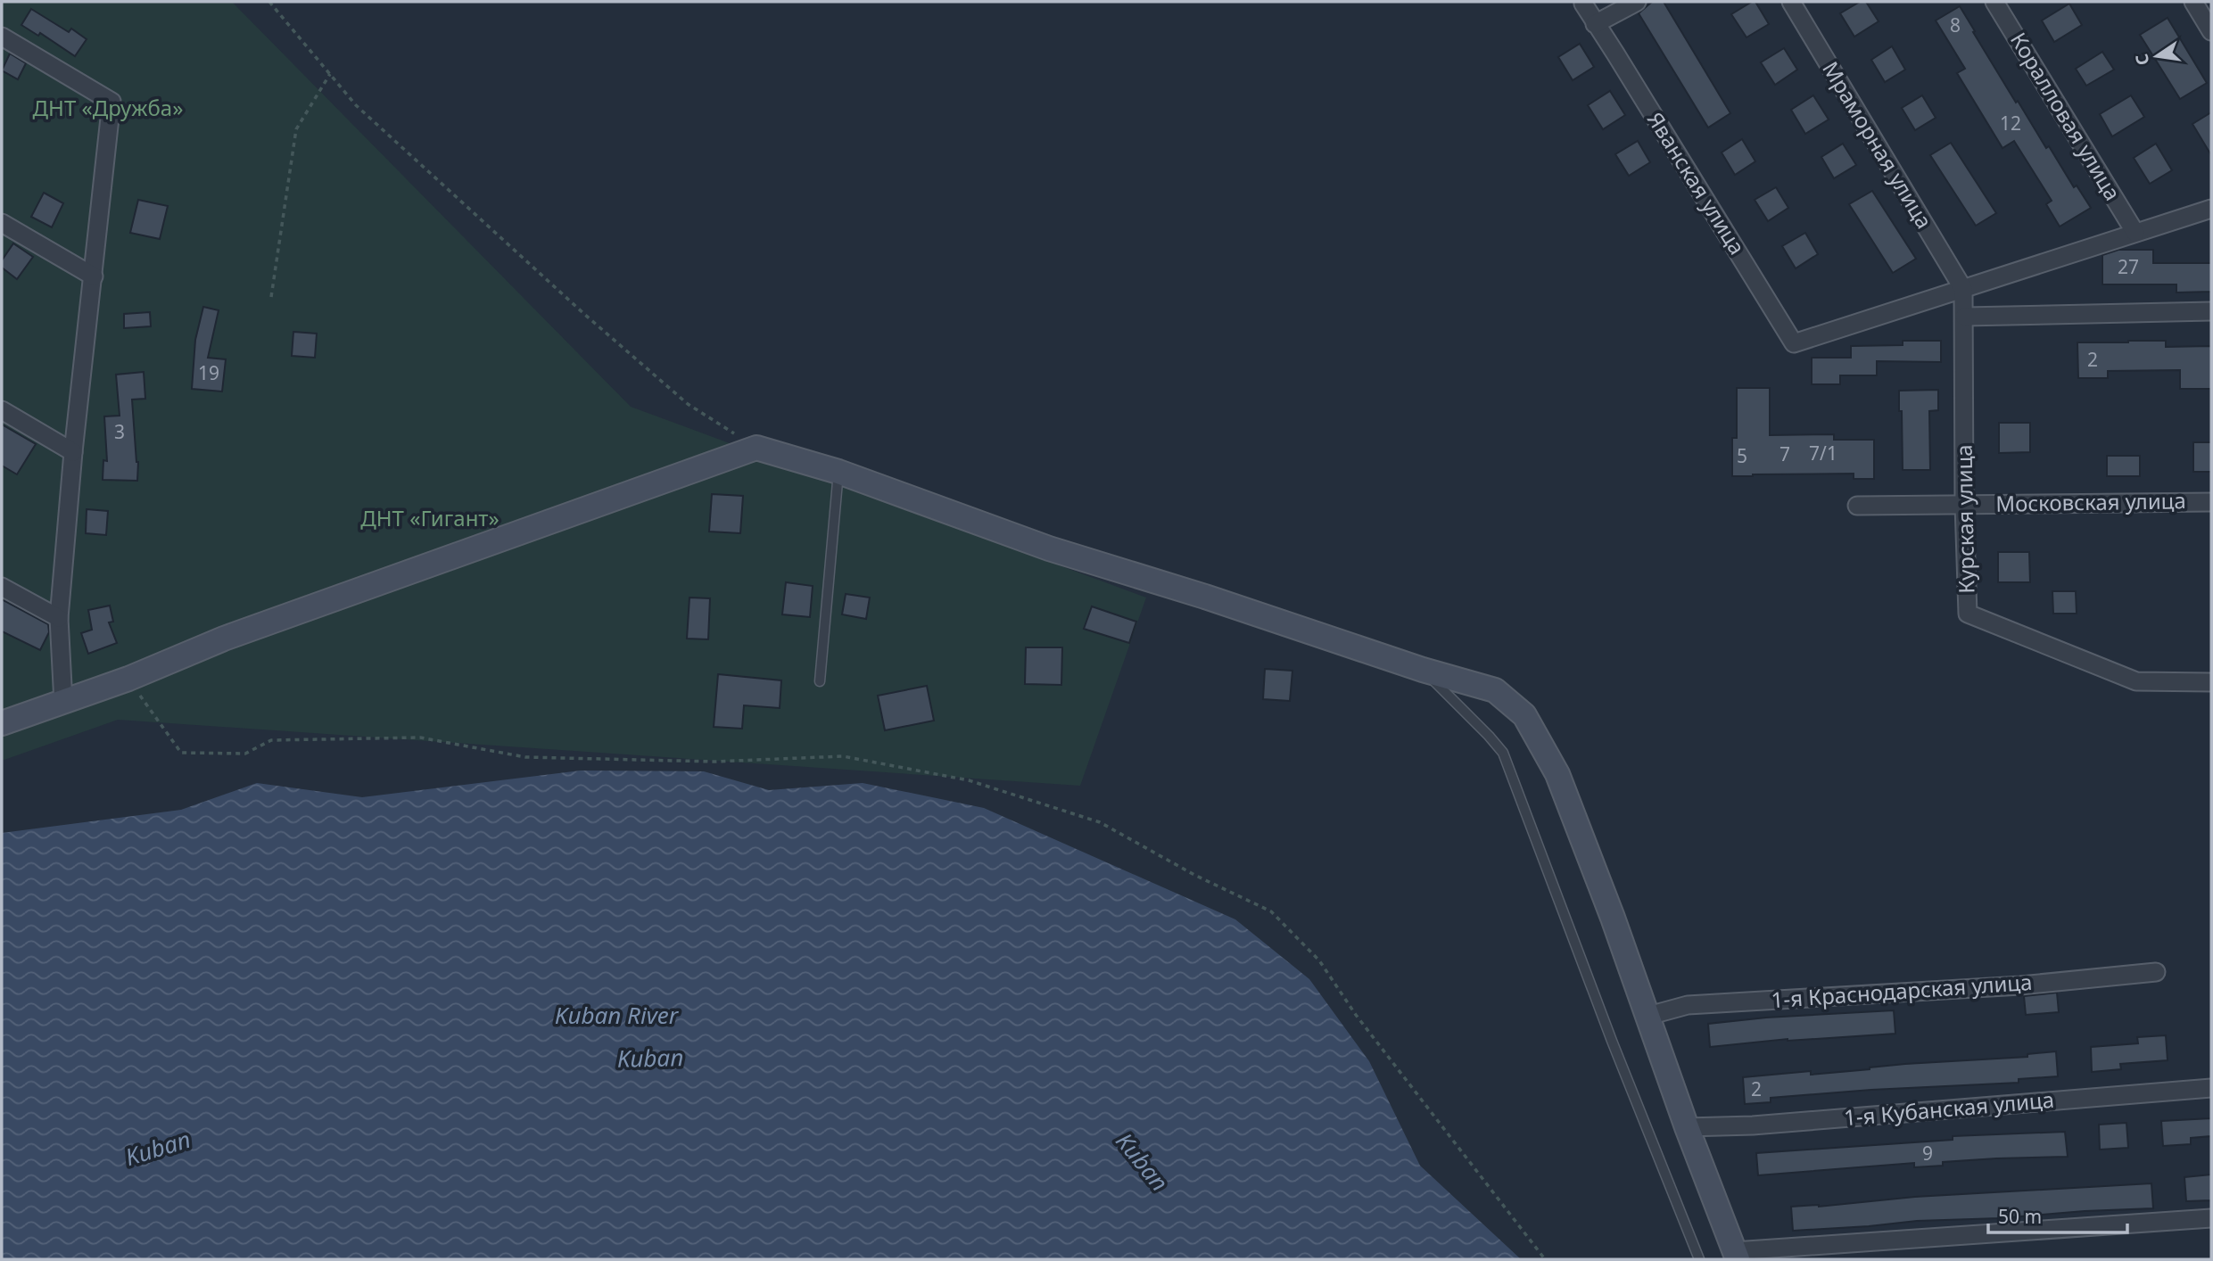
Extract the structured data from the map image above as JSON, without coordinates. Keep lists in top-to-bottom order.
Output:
{
  "streets": {
    "street": [
      "Коралловая улица",
      "Мраморная улица",
      "Яванская улица",
      "Московская улица",
      "Курская улица",
      "1-я Краснодарская улица",
      "1-я Кубанская улица"
    ]
  },
  "crossings": [
    ["Мраморная улица", "Яванская улица"],
    ["Мраморная улица", "Курская улица"],
    ["Яванская улица", "Курская улица"],
    ["Московская улица", "Курская улица"]
  ],
  "water": ["Kuban River", "Kuban"],
  "parks": ["ДНТ «Дружба»", "ДНТ «Гигант»"],
  "house_numbers": [
    "8",
    "12",
    "27",
    "2",
    "19",
    "3",
    "7/1",
    "7",
    "5",
    "2",
    "9"
  ],
  "scale_bar": "50 m",
  "north": "left"
}
